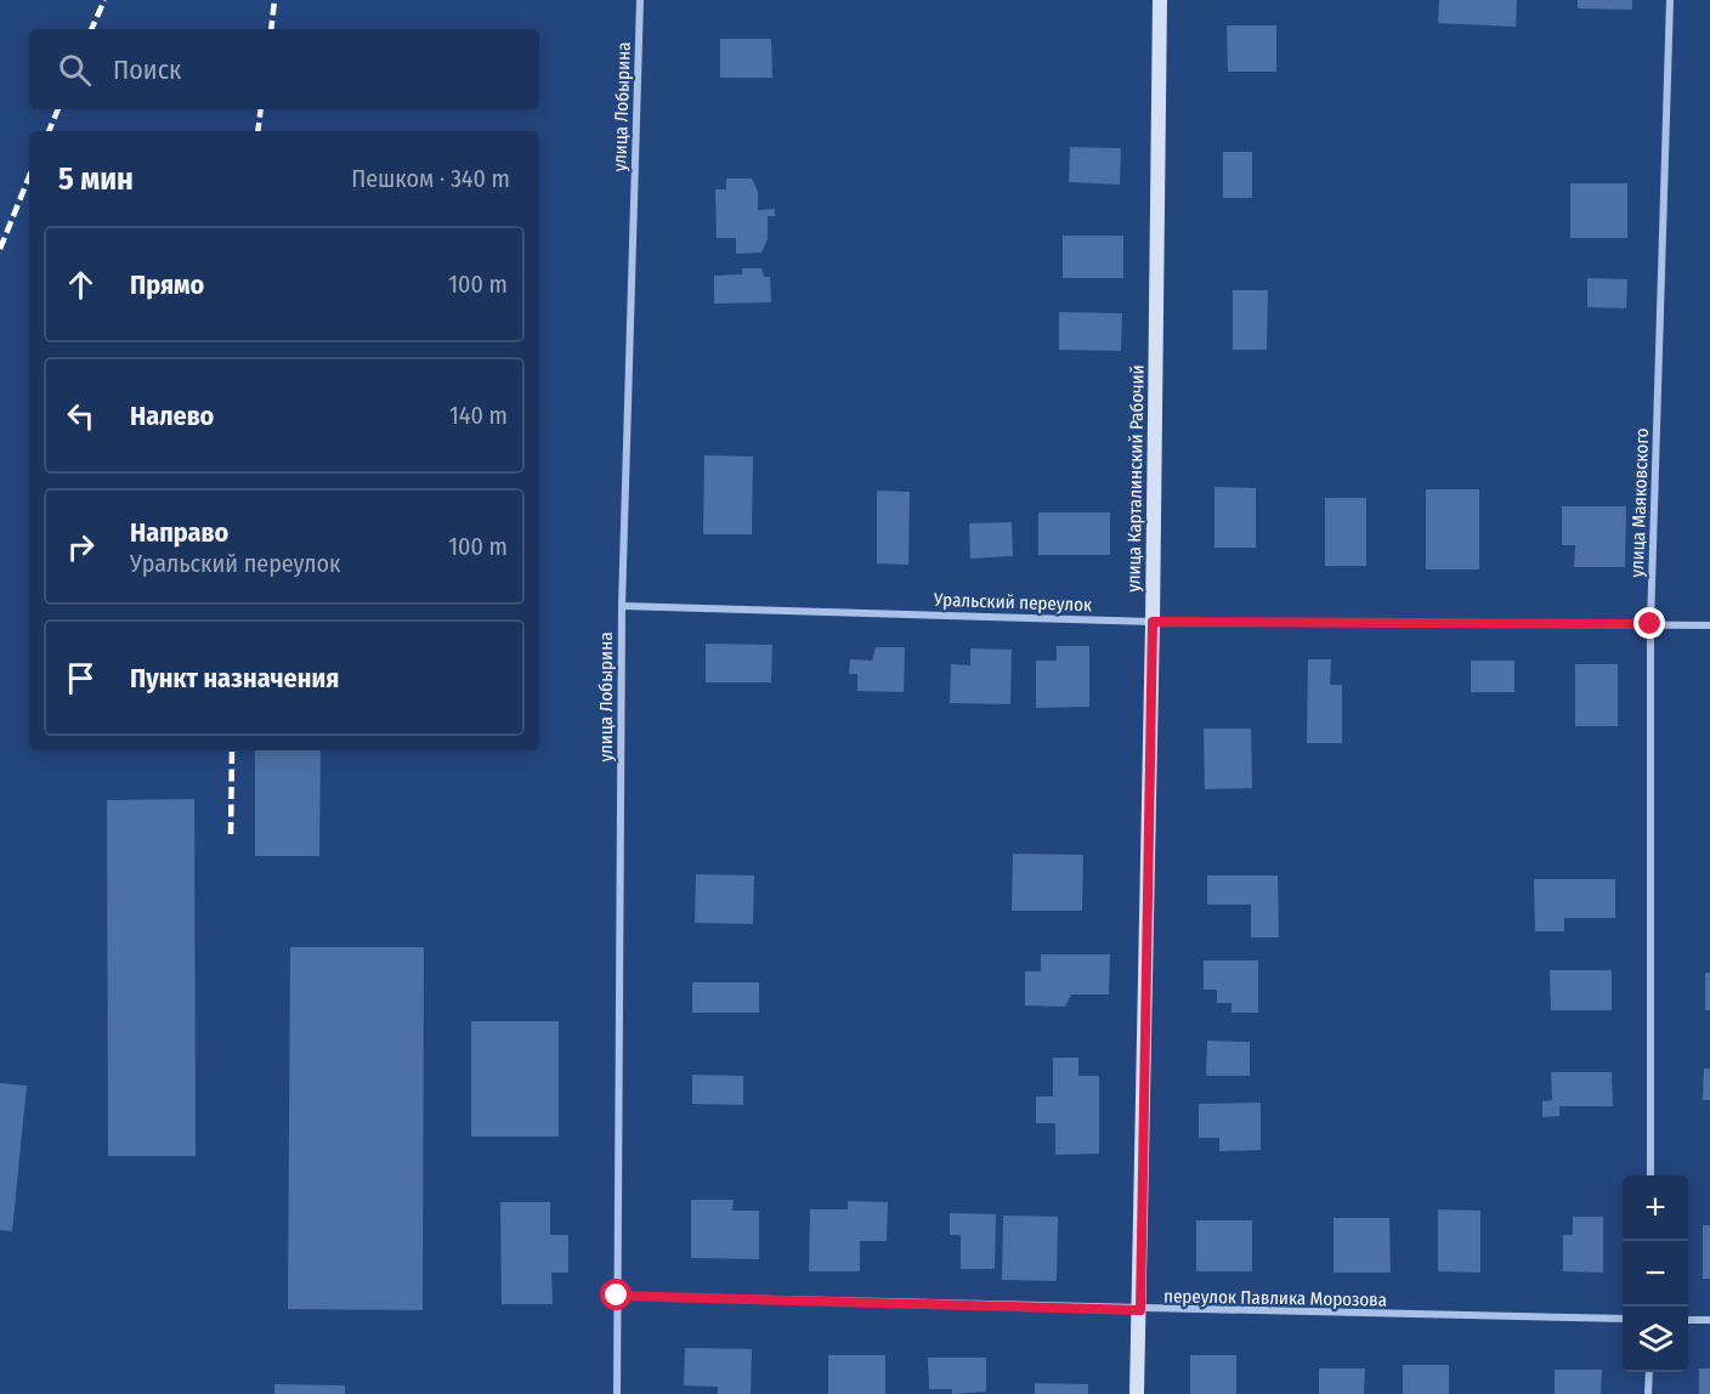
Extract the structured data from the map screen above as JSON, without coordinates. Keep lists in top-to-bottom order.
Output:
{
  "streets": {
    "street": [
      "улица Лобырина",
      "улица Карталинский Рабочий",
      "улица Маяковского",
      "Уральский переулок",
      "переулок Павлика Морозова"
    ]
  },
  "crossings": [
    ["улица Лобырина", "Уральский переулок"],
    ["улица Лобырина", "переулок Павлика Морозова"],
    ["улица Карталинский Рабочий", "Уральский переулок"],
    ["улица Карталинский Рабочий", "переулок Павлика Морозова"],
    ["улица Маяковского", "Уральский переулок"]
  ],
  "page": {
    "search": "Поиск",
    "heading": ["5 мин", "Пешком · 340 m"],
    "list": [
      ["Прямо", "100 m"],
      ["Налево", "140 m"],
      ["Направо", "Уральский переулок", "100 m"],
      "Пункт назначения"
    ],
    "map_buttons": ["+", "−"]
  }
}
